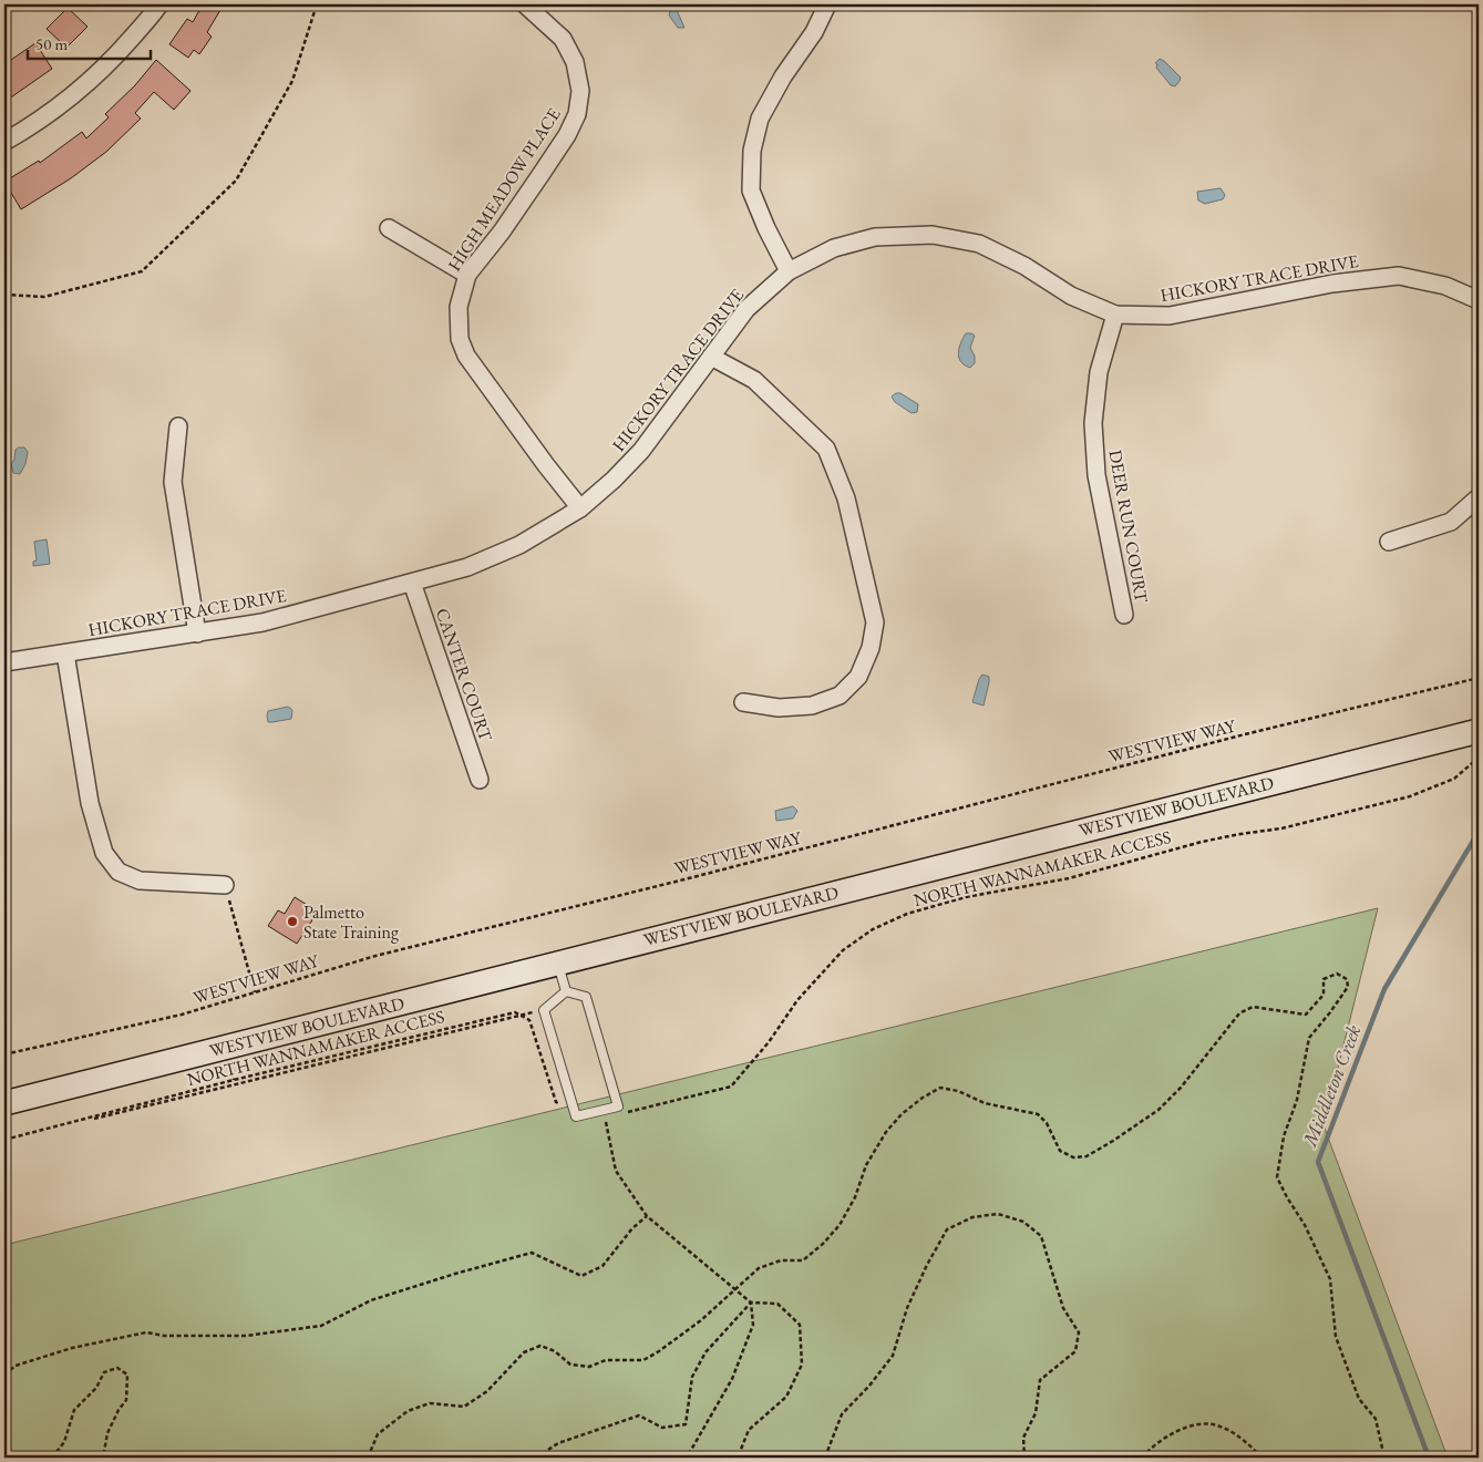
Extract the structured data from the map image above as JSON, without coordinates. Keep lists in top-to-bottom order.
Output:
{
  "streets": {
    "street": [
      "HIGH MEADOW PLACE",
      "HICKORY TRACE DRIVE",
      "DEER RUN COURT",
      "CANTER COURT",
      "WESTVIEW BOULEVARD"
    ],
    "path": ["WESTVIEW WAY", "NORTH WANNAMAKER ACCESS"]
  },
  "crossings": [
    ["HIGH MEADOW PLACE", "HICKORY TRACE DRIVE"],
    ["HICKORY TRACE DRIVE", "DEER RUN COURT"],
    ["HICKORY TRACE DRIVE", "CANTER COURT"]
  ],
  "water": ["Middleton Creek"],
  "places": ["Palmetto State Training"],
  "scale_bar": "50 m"
}
